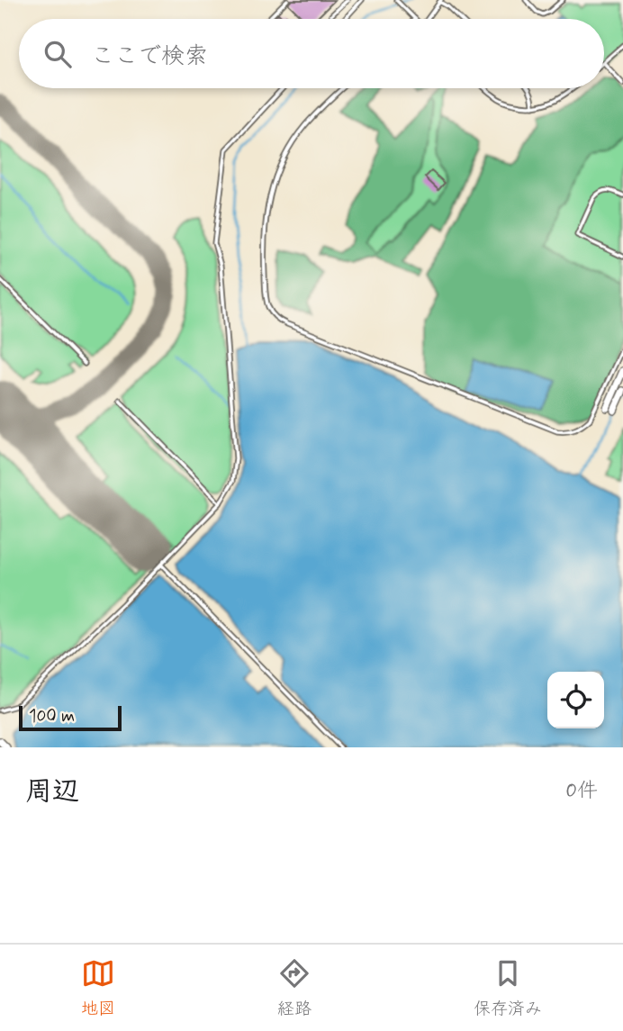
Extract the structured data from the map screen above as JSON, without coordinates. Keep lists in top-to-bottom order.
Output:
{
  "scale_bar": "100 m",
  "page": {
    "search": "ここで検索",
    "scale": "100 m",
    "heading": ["周辺", "0件"],
    "nav": ["地図", "経路", "保存済み"]
  }
}
